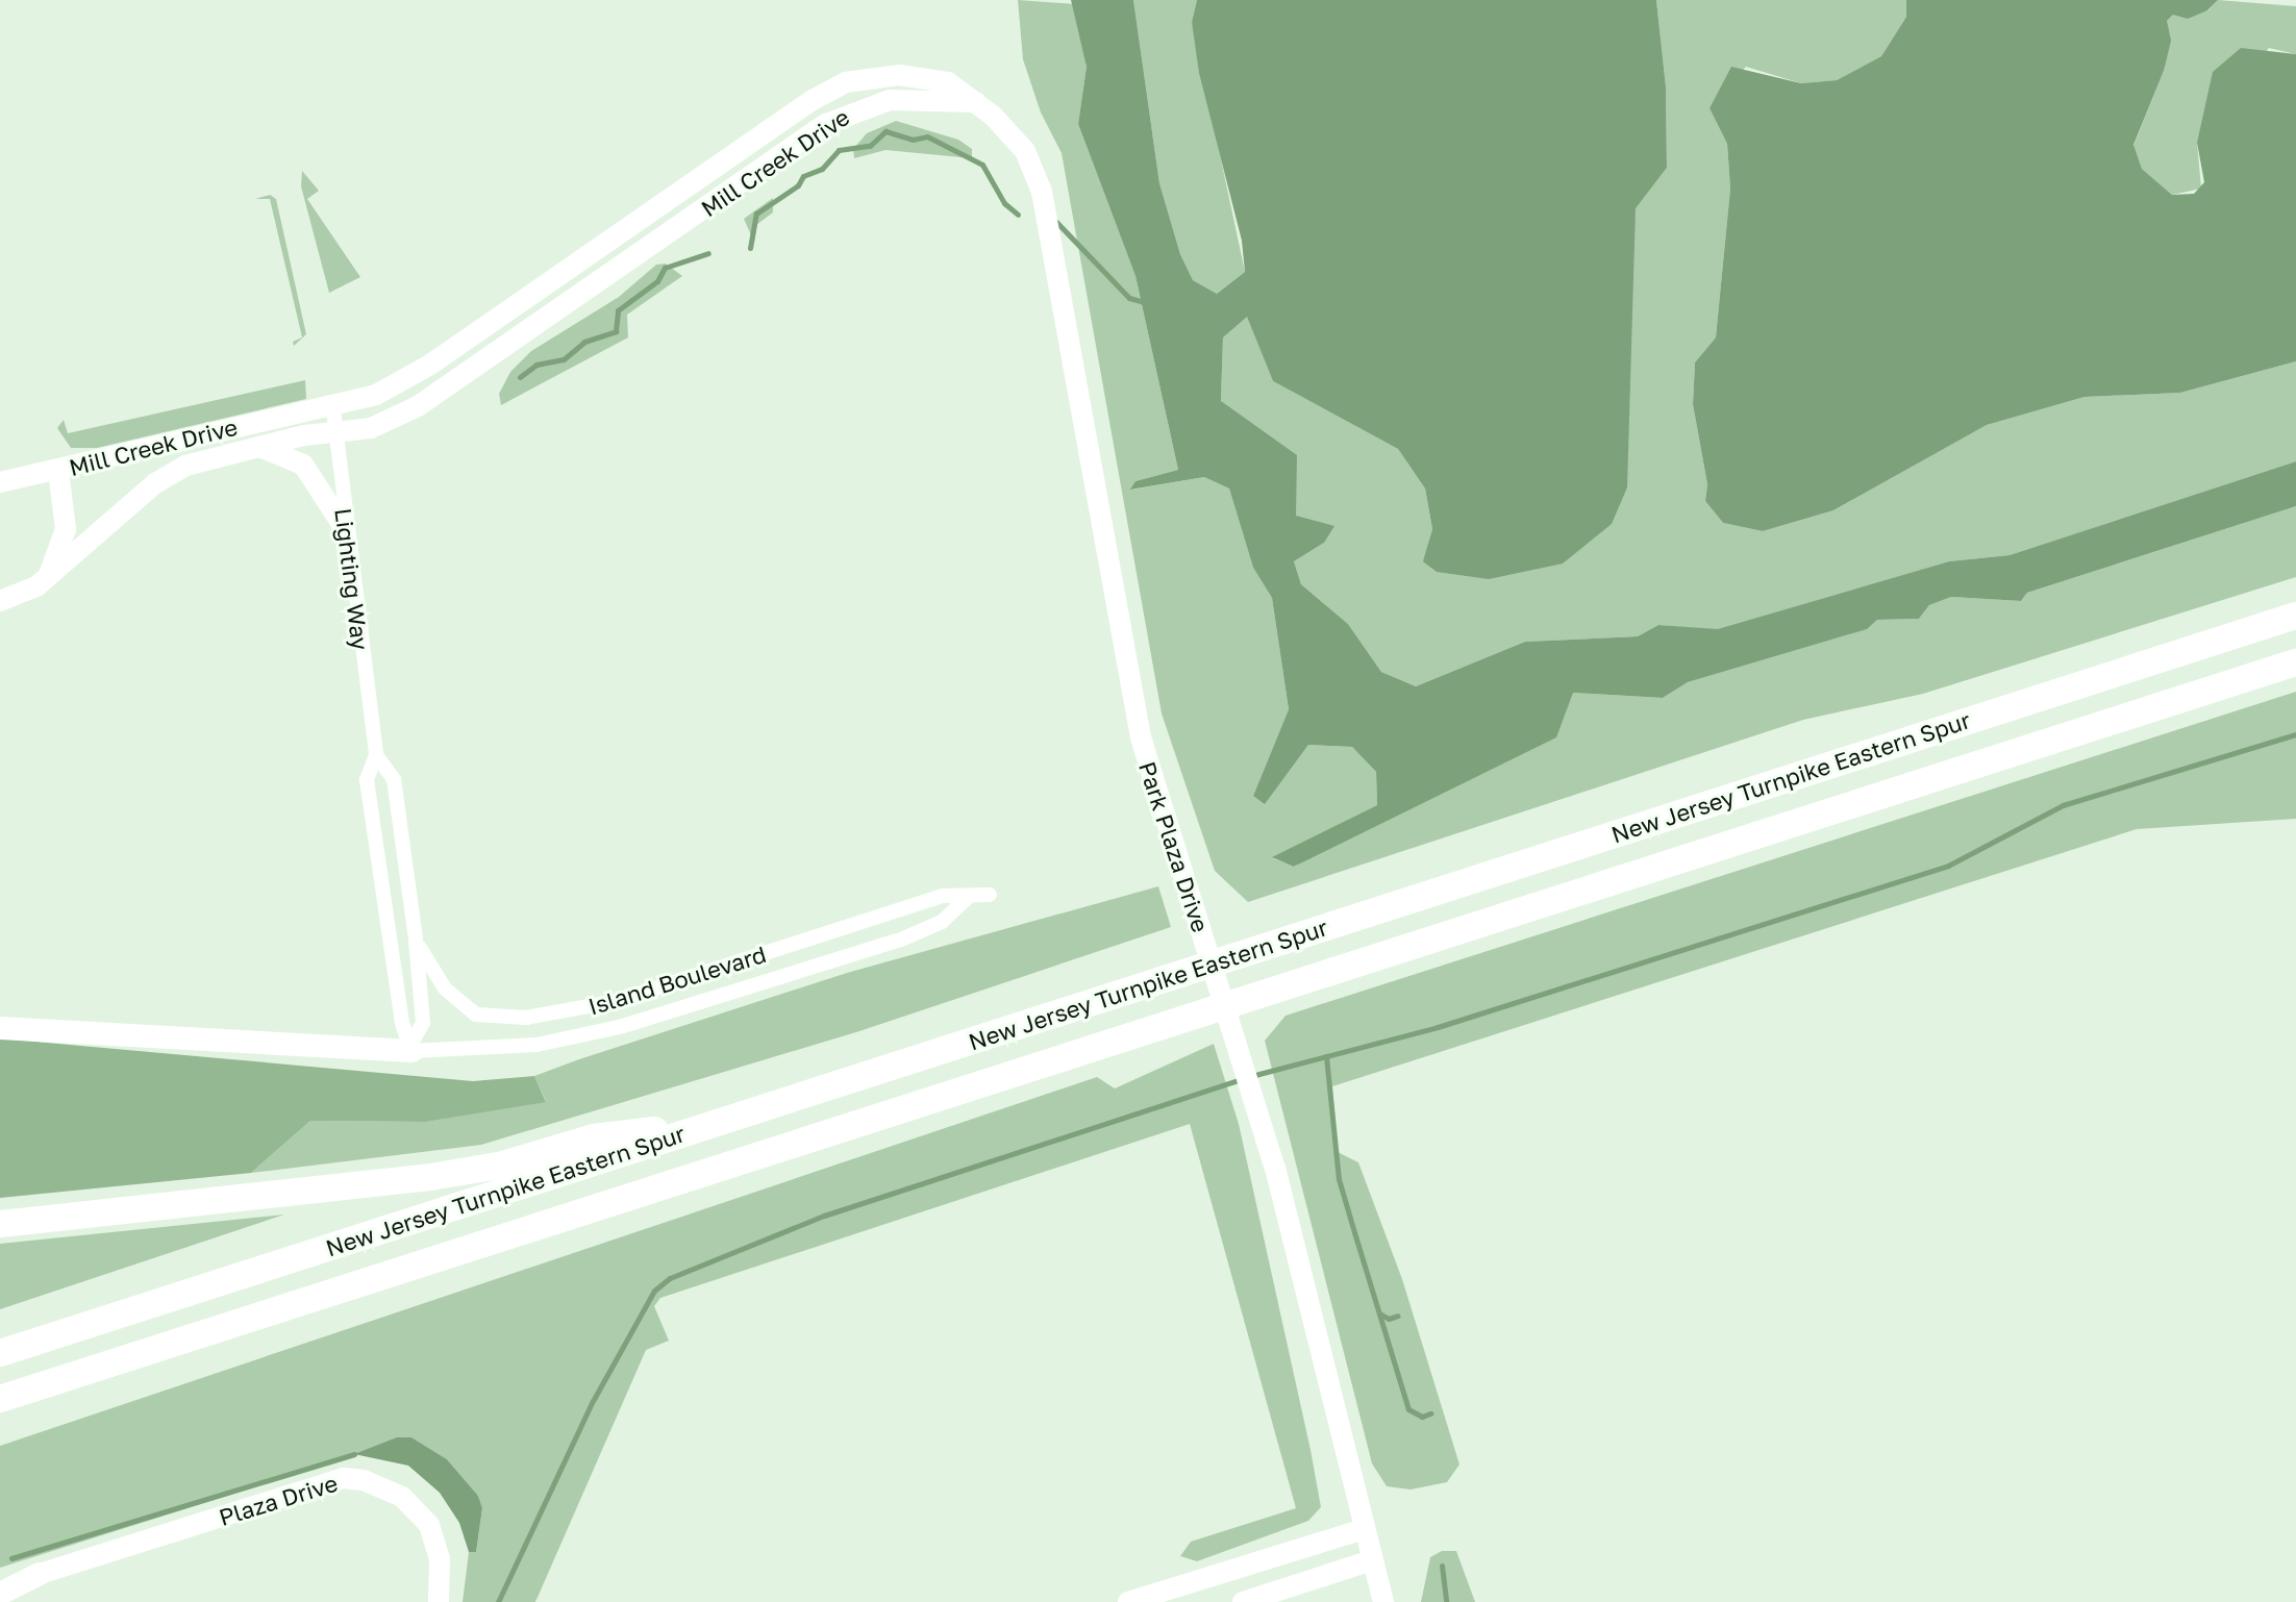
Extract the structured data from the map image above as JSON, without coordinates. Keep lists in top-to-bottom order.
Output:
{
  "streets": {
    "highway": ["New Jersey Turnpike Eastern Spur"],
    "street": [
      "Mill Creek Drive",
      "Lighting Way",
      "Park Plaza Drive",
      "Island Boulevard",
      "Plaza Drive"
    ]
  },
  "crossings": [
    ["Mill Creek Drive", "Lighting Way"],
    ["Mill Creek Drive", "Park Plaza Drive"],
    ["Lighting Way", "Island Boulevard"]
  ]
}
